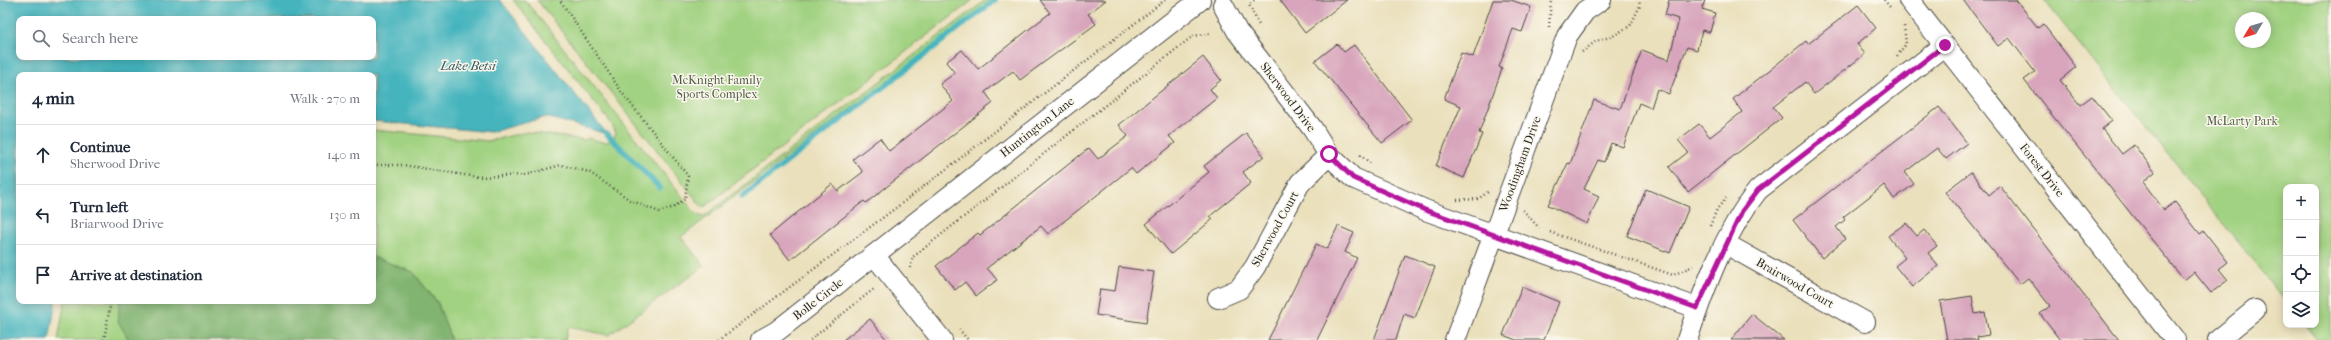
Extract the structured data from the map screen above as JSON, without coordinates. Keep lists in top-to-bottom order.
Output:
{
  "streets": {
    "street": [
      "Sherwood Drive",
      "Huntington Lane",
      "Woodingham Drive",
      "Forest Drive",
      "Sherwood Court",
      "Brairwood Court",
      "Bolle Circle"
    ]
  },
  "crossings": [
    ["Sherwood Drive", "Woodingham Drive"],
    ["Sherwood Drive", "Sherwood Court"],
    ["Huntington Lane", "Bolle Circle"]
  ],
  "water": ["Lake Betsi"],
  "parks": ["McKnight Family Sports Complex", "McLarty Park"],
  "north": "bottom left",
  "page": {
    "search": "Search here",
    "heading": ["4 min", "Walk · 270 m"],
    "list": [
      ["Continue", "Sherwood Drive", "140 m"],
      ["Turn left", "Briarwood Drive", "130 m"],
      "Arrive at destination"
    ],
    "map_buttons": ["+", "−"]
  }
}
